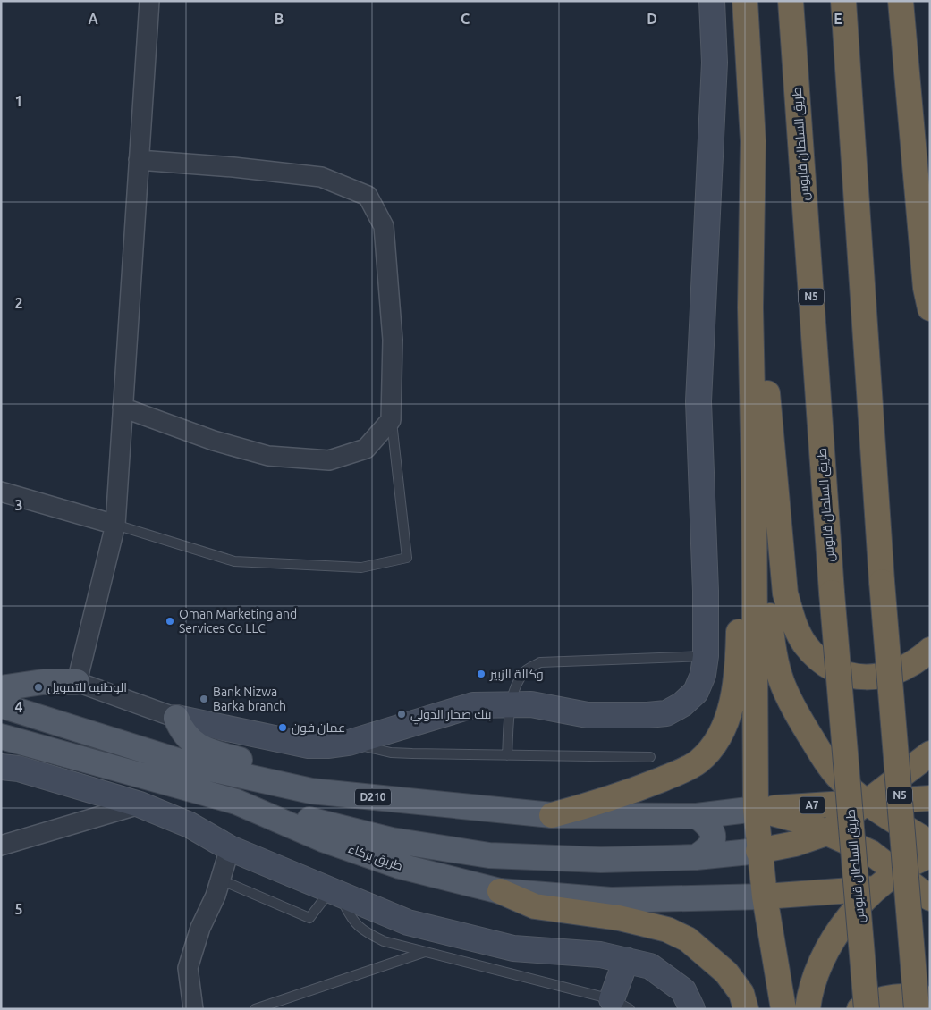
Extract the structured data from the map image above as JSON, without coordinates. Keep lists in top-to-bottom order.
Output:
{
  "streets": {
    "highway": ["طريق السلطان قابوس", "N5", "A7"],
    "main road": ["D210", "طريق بركاء"]
  },
  "crossings": [
    ["D210", "A7"]
  ],
  "places": [
    "Oman Marketing and Services Co LLC",
    "وكالة الزبير",
    "الوطنيه للتمويل",
    "Bank Nizwa Barka branch",
    "بنك صحار الدولي",
    "عمان فون"
  ],
  "grid": {
    "columns": [
      "A",
      "B",
      "C",
      "D",
      "E"
    ],
    "rows": [
      "1",
      "2",
      "3",
      "4",
      "5"
    ]
  }
}
